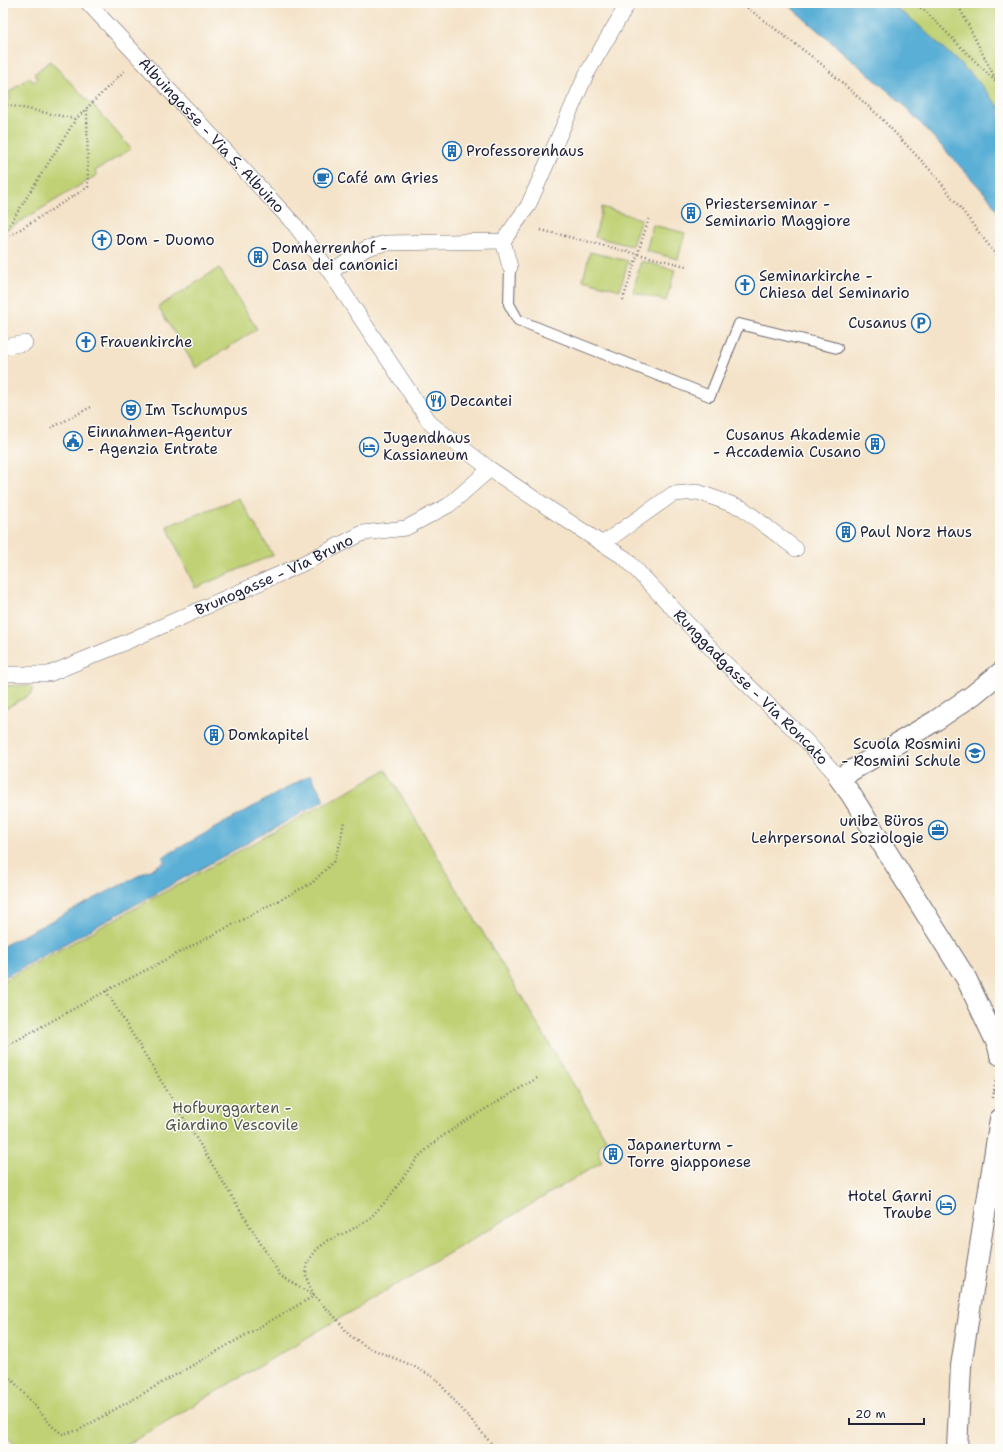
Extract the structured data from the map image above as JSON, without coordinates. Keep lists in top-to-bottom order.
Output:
{
  "streets": {
    "street": ["Albuingasse - Via S. Albuino", "Brunogasse - Via Bruno", "Runggadgasse - Via Roncato"]
  },
  "crossings": [
    ["Albuingasse - Via S. Albuino", "Brunogasse - Via Bruno"],
    ["Albuingasse - Via S. Albuino", "Runggadgasse - Via Roncato"],
    ["Brunogasse - Via Bruno", "Runggadgasse - Via Roncato"]
  ],
  "parks": ["Hofburggarten - Giardino Vescovile"],
  "places": {
    "building": [
      "Professorenhaus",
      "Priesterseminar - Seminario Maggiore",
      "Domherrenhof - Casa dei canonici",
      "Cusanus Akademie - Accademia Cusano",
      "Paul Norz Haus",
      "Domkapitel",
      "Japanerturm - Torre giapponese"
    ],
    "cafe": ["Café am Gries"],
    "church": ["Dom - Duomo", "Seminarkirche - Chiesa del Seminario", "Frauenkirche"],
    "parking": ["Cusanus"],
    "restaurant": ["Decantei"],
    "theatre": ["Im Tschumpus"],
    "public building": ["Einnahmen-Agentur - Agenzia Entrate"],
    "hotel": ["Jugendhaus Kassianeum", "Hotel Garni Traube"],
    "school or university": ["Scuola Rosmini - Rosmini Schule"],
    "office": ["unibz Büros Lehrpersonal Soziologie"]
  },
  "scale_bar": "20 m"
}
